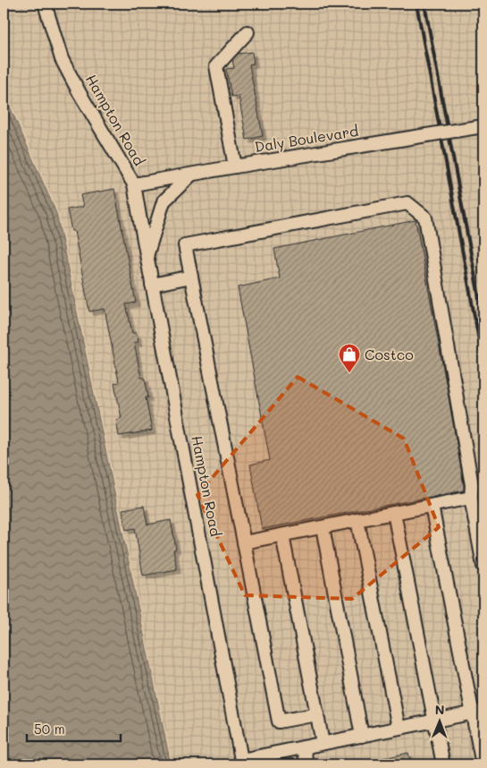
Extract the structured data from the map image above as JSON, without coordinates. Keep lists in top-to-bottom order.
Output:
{
  "streets": {
    "street": ["Hampton Road", "Daly Boulevard"]
  },
  "crossings": [
    ["Hampton Road", "Daly Boulevard"]
  ],
  "places": {
    "shop": ["Costco"]
  },
  "scale_bar": "50 m",
  "north": "top"
}
